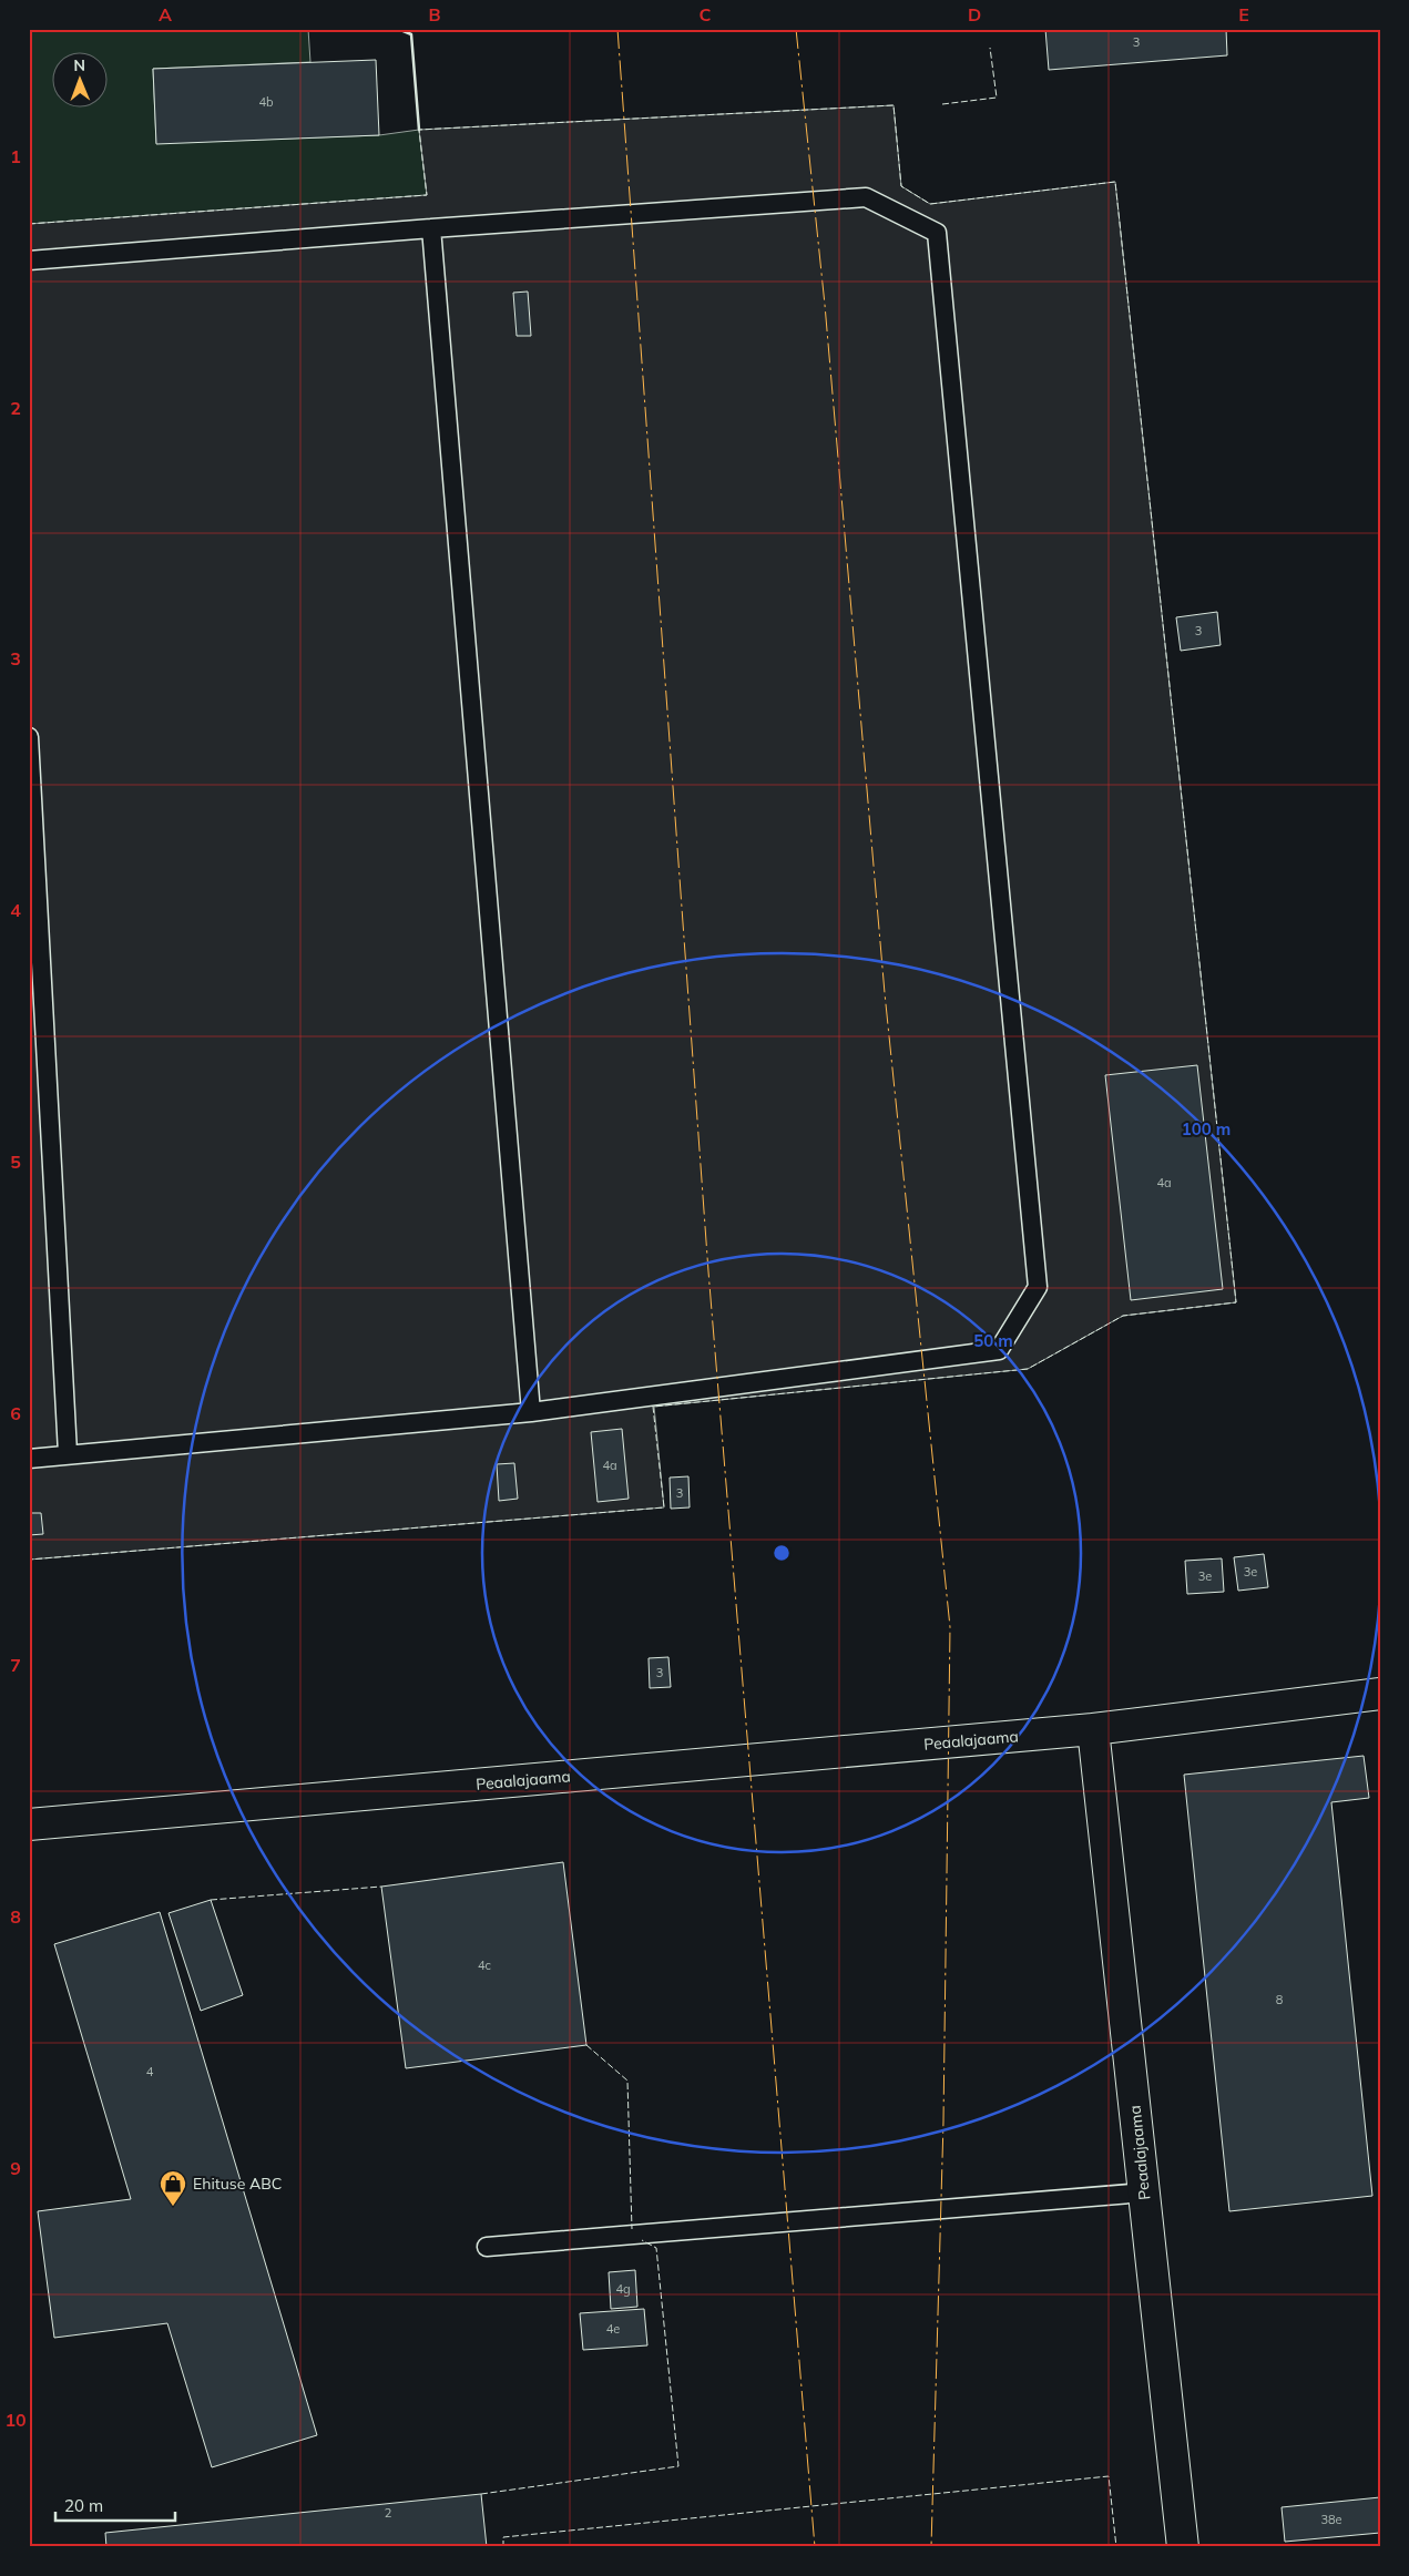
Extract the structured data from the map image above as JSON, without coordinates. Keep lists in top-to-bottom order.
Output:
{
  "streets": {
    "street": ["Peaalajaama"]
  },
  "places": {
    "shop": ["Ehituse ABC"]
  },
  "house_numbers": [
    "3",
    "4b",
    "3",
    "4a",
    "4a",
    "3",
    "3e",
    "3e",
    "3",
    "4c",
    "8",
    "4",
    "4g",
    "4e",
    "2",
    "38e"
  ],
  "scale_bar": "20 m",
  "north": "top",
  "grid": {
    "columns": [
      "A",
      "B",
      "C",
      "D",
      "E"
    ],
    "rows": [
      "1",
      "2",
      "3",
      "4",
      "5",
      "6",
      "7",
      "8",
      "9",
      "10"
    ]
  },
  "rings": ["100 m", "50 m"]
}
